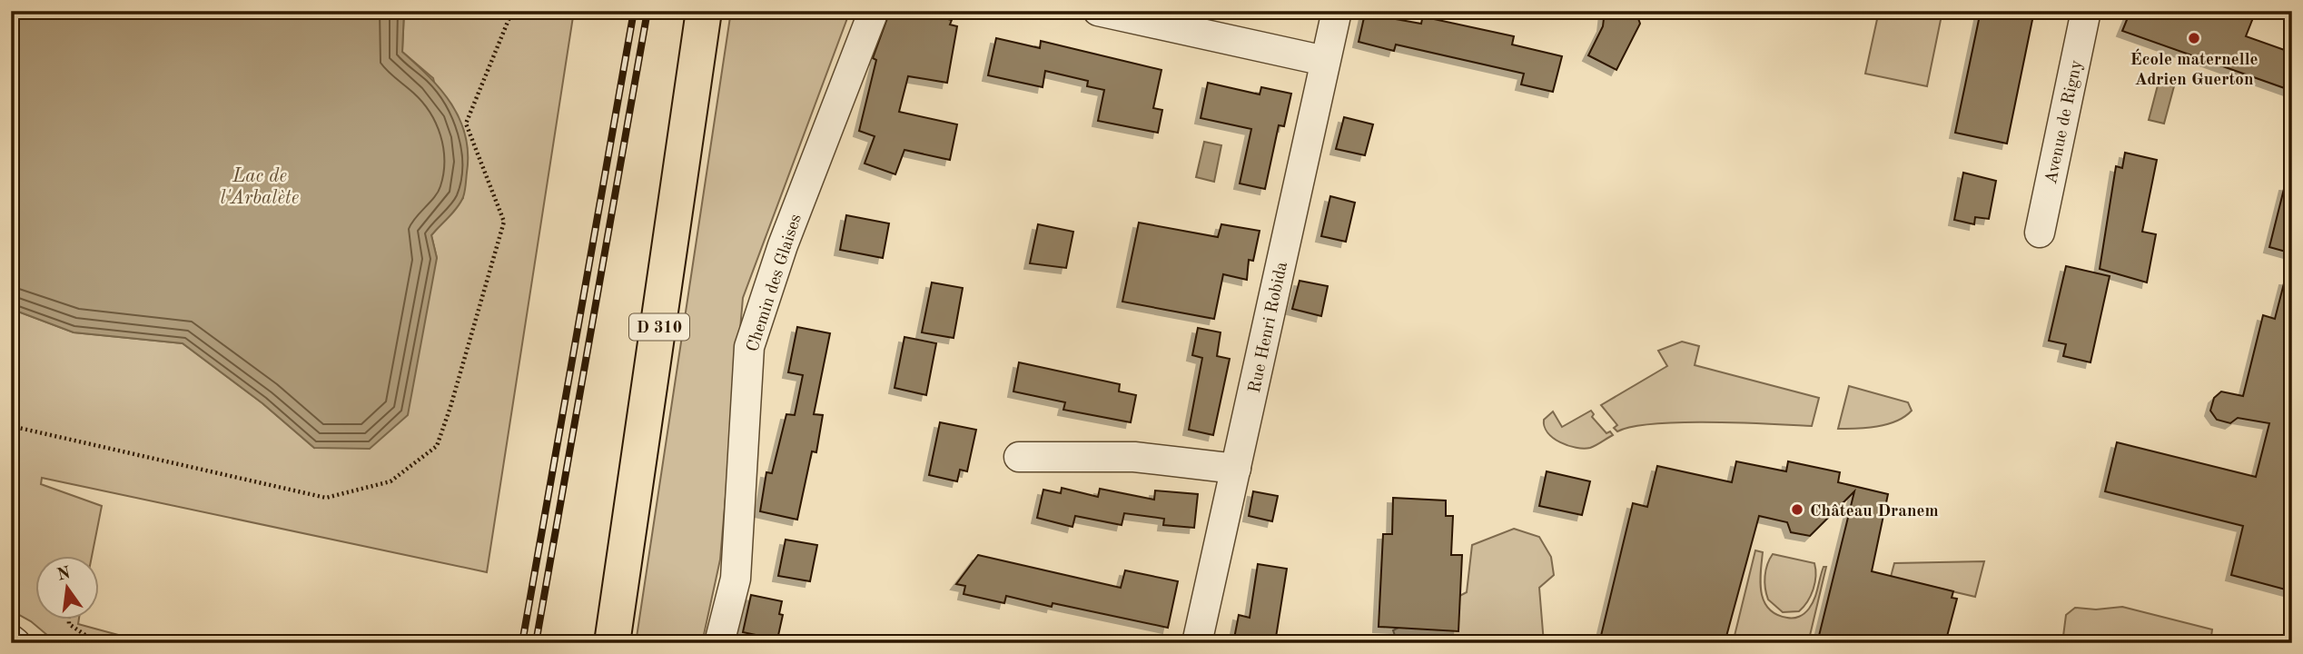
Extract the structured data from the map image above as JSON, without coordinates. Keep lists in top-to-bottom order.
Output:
{
  "streets": {
    "main road": ["D 310"],
    "street": ["Avenue de Rigny", "Chemin des Glaises", "Rue Henri Robida"]
  },
  "water": ["Lac de l'Arbalète"],
  "places": ["École maternelle Adrien Guerton", "Château Dranem"],
  "north": "top"
}
